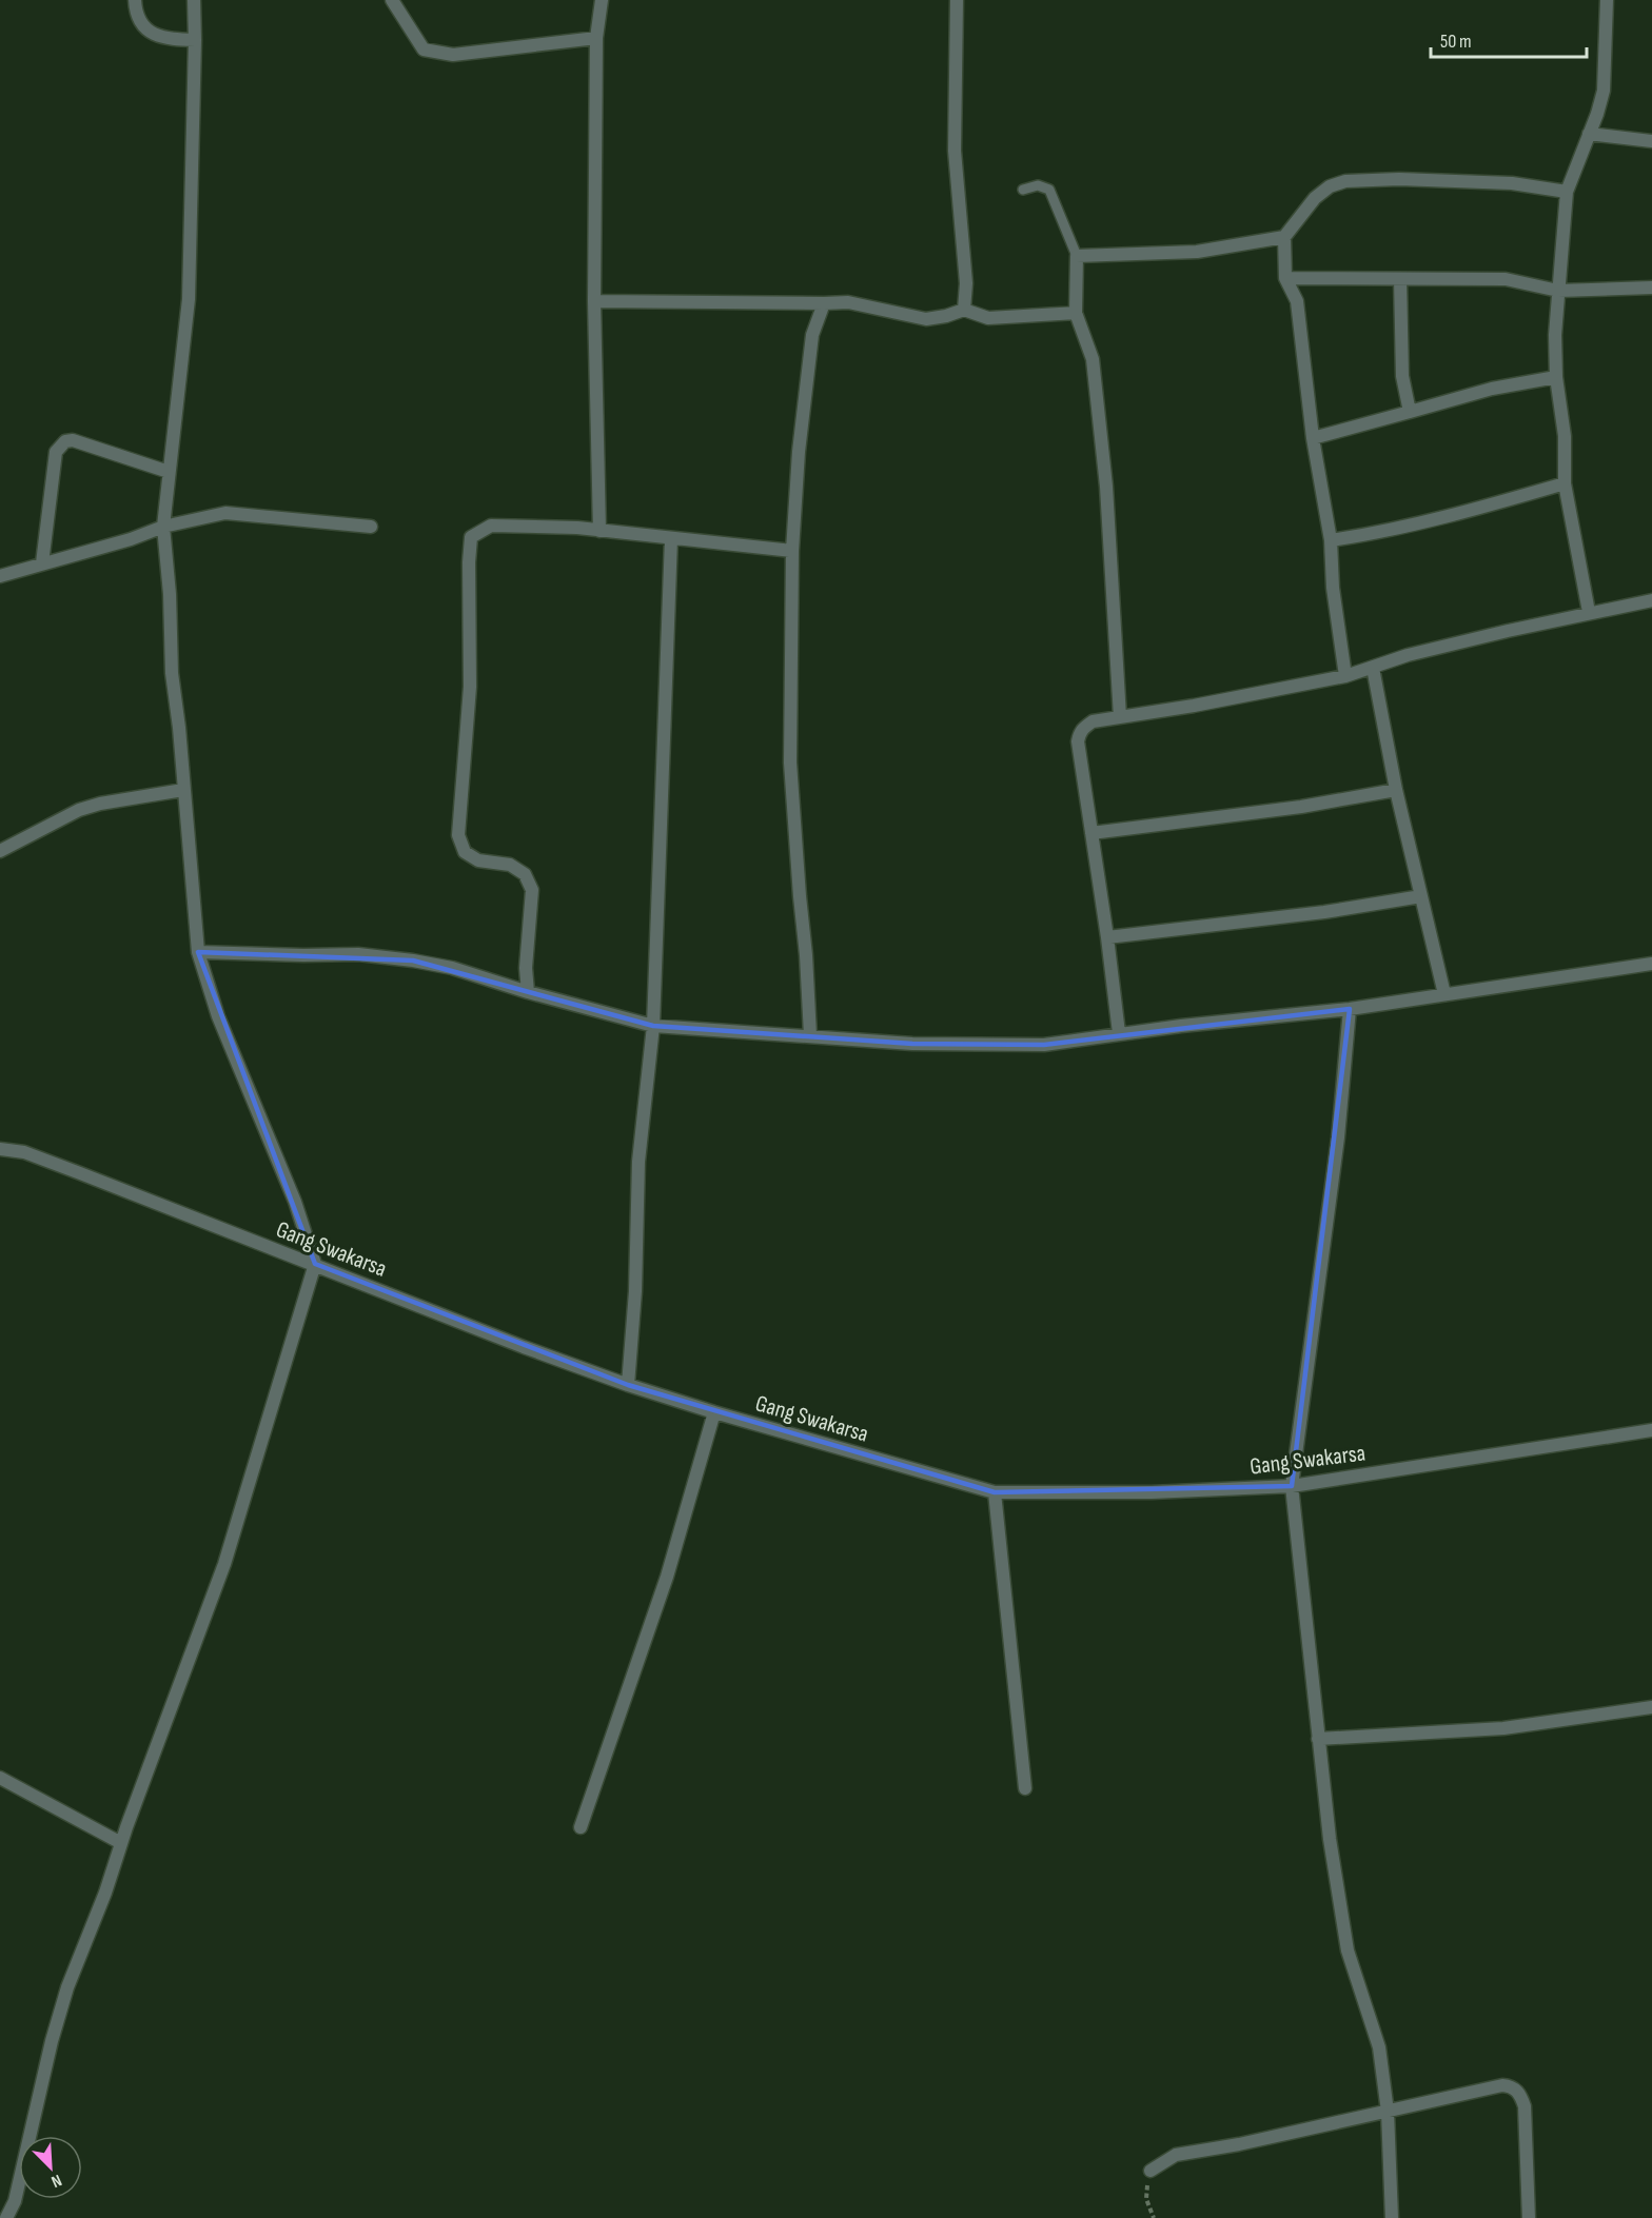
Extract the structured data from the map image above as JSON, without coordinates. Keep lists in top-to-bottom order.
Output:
{
  "streets": {
    "street": ["Gang Swakarsa"]
  },
  "scale_bar": "50 m",
  "north": "bottom right"
}
